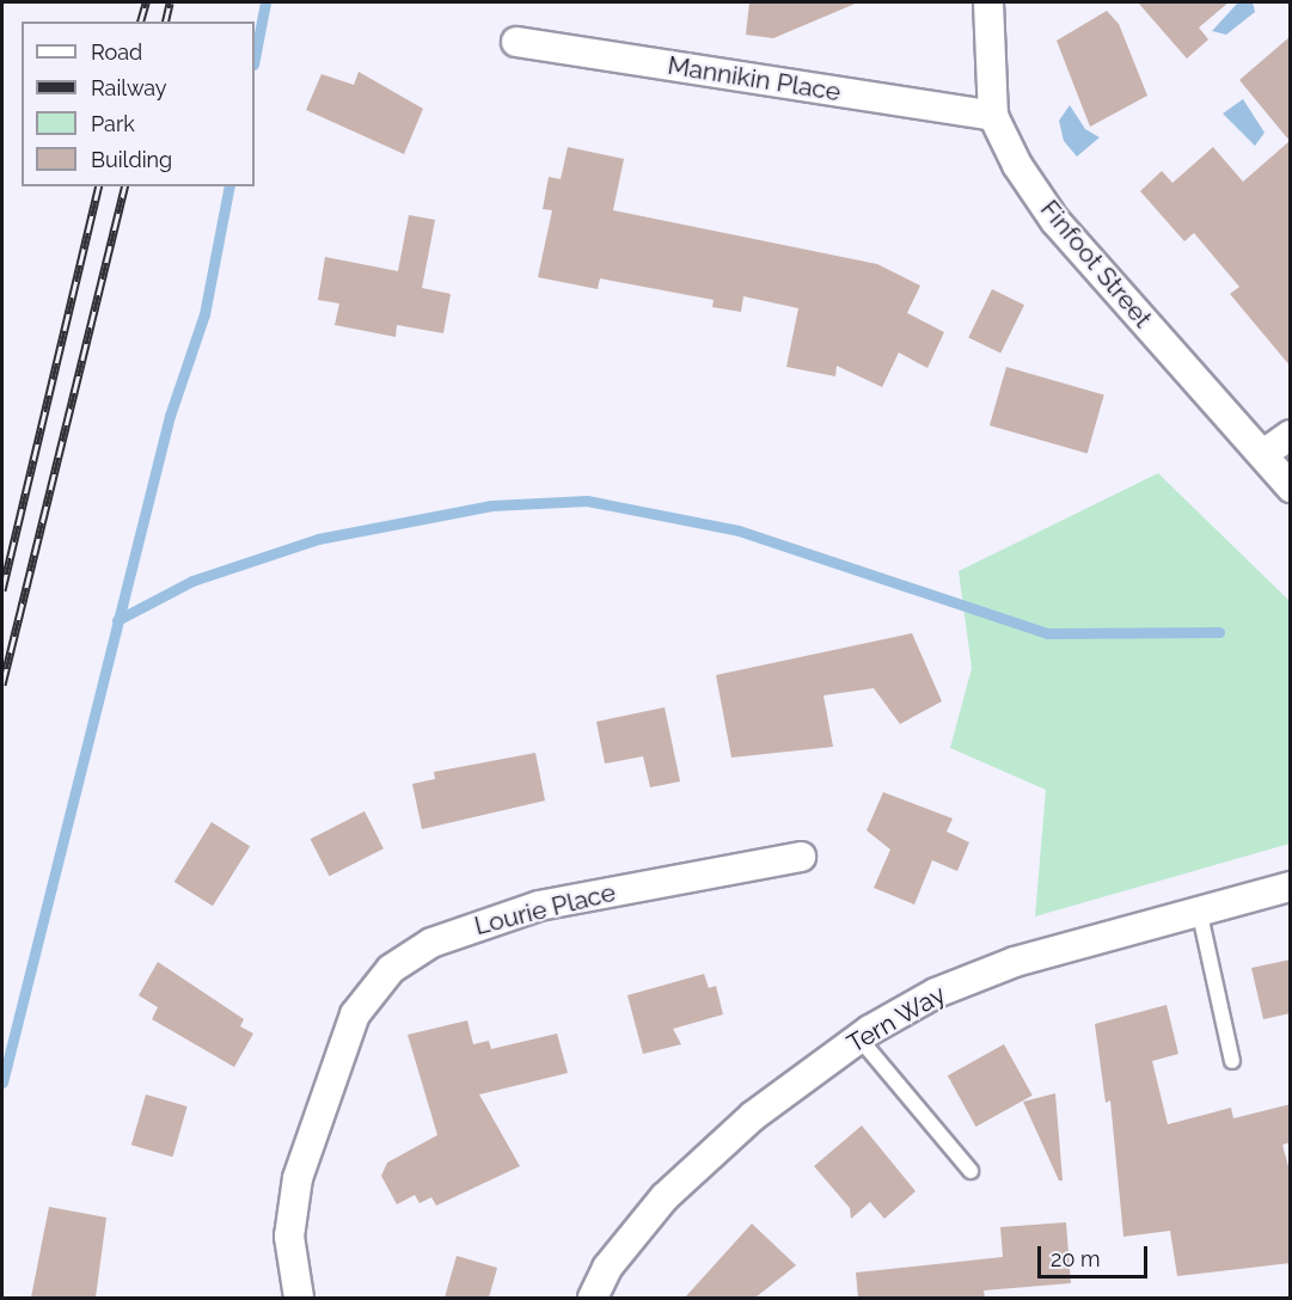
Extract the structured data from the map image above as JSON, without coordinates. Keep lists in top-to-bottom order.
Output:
{
  "streets": {
    "street": [
      "Mannikin Place",
      "Finfoot Street",
      "Lourie Place",
      "Tern Way"
    ]
  },
  "crossings": [
    ["Mannikin Place", "Finfoot Street"]
  ],
  "legend": [
    "Road",
    "Railway",
    "Park",
    "Building"
  ],
  "scale_bar": "20 m"
}
